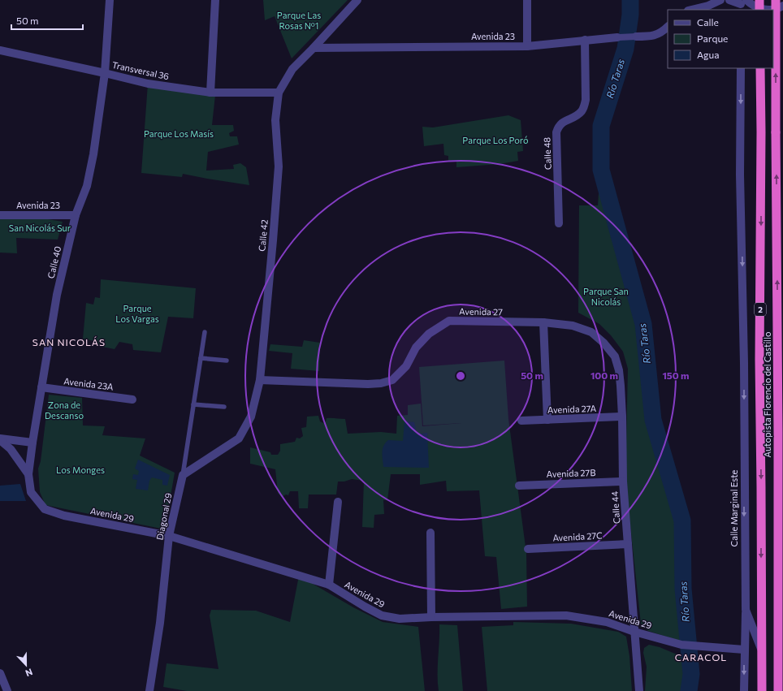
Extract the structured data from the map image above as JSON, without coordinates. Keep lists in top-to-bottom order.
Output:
{
  "streets": {
    "highway": ["2", "Autopista Florencio del Castillo"],
    "street": [
      "Avenida 23",
      "Transversal 36",
      "Calle 48",
      "Calle 42",
      "Calle 40",
      "Avenida 27",
      "Avenida 23A",
      "Avenida 27A",
      "Avenida 27B",
      "Calle 44",
      "Calle Marginal Este",
      "Avenida 29",
      "Diagonal 29",
      "Avenida 27C"
    ]
  },
  "crossings": [
    ["Avenida 23", "Calle 48"],
    ["Avenida 23", "Calle 40"],
    ["Transversal 36", "Calle 42"],
    ["Transversal 36", "Calle 40"],
    ["Calle 42", "Avenida 27"],
    ["Calle 40", "Avenida 23A"],
    ["Calle 40", "Avenida 29"],
    ["Avenida 27", "Calle 44"],
    ["Autopista Florencio del Castillo", "Calle Marginal Este"],
    ["Avenida 27A", "Calle 44"],
    ["Avenida 27B", "Calle 44"],
    ["Calle 44", "Avenida 29"],
    ["Calle 44", "Avenida 27C"],
    ["Avenida 29", "Diagonal 29"]
  ],
  "one_way": ["Calle Marginal Este"],
  "districts": ["SAN NICOLÁS", "CARACOL"],
  "water": ["Río Taras"],
  "parks": [
    "Parque Las Rosas Nº1",
    "Parque Los Masís",
    "Parque Los Poró",
    "San Nicolás Sur",
    "Parque San Nicolás",
    "Parque Los Vargas",
    "Zona de Descanso",
    "Los Monges"
  ],
  "legend": ["Calle", "Parque", "Agua"],
  "scale_bar": "50 m",
  "north": "bottom",
  "rings": ["50 m", "100 m", "150 m"]
}
